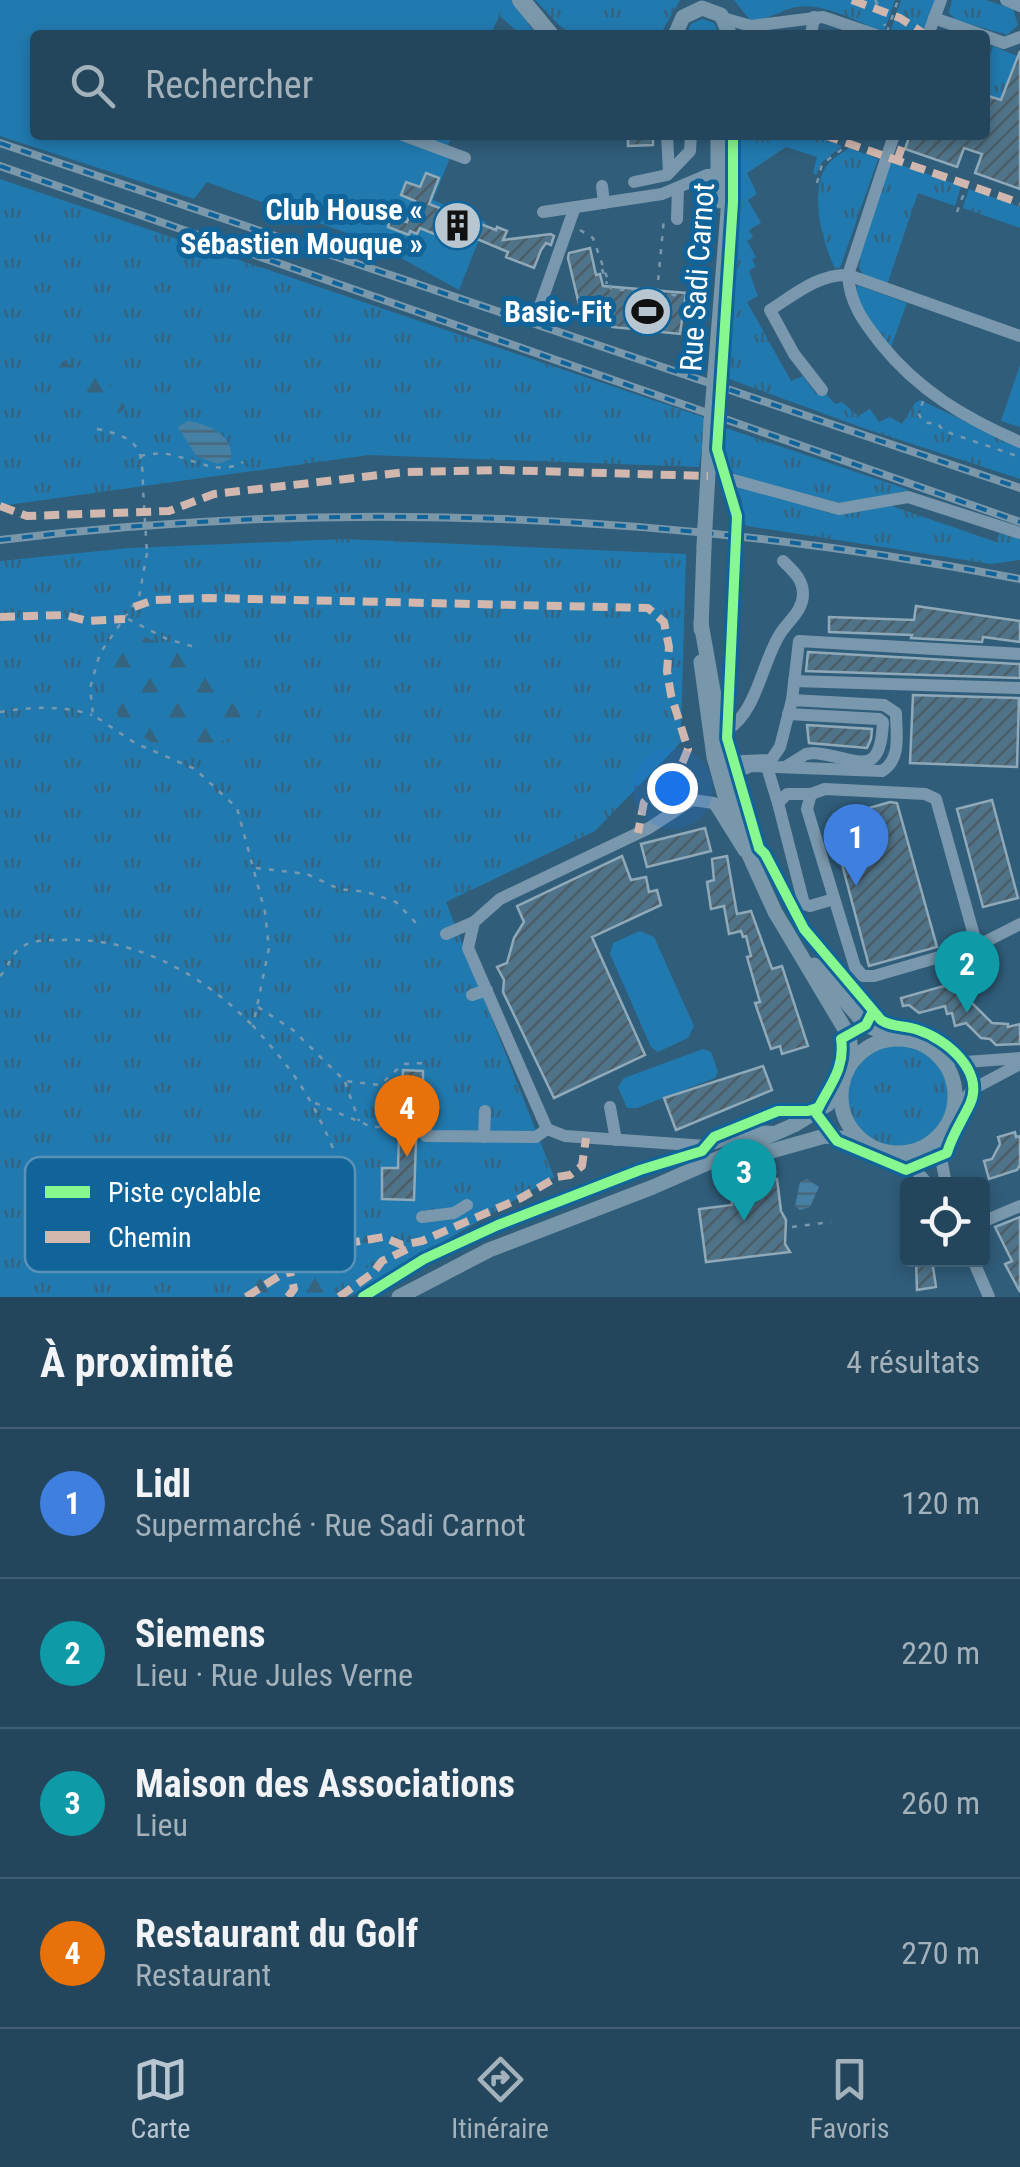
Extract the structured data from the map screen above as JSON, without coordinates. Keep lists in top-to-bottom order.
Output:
{
  "streets": {
    "main road": ["Rue Sadi Carnot"]
  },
  "places": {
    "building": ["Club House « Sébastien Mouque »"],
    "sports": ["Basic-Fit"]
  },
  "legend": ["Piste cyclable", "Chemin"],
  "page": {
    "search": "Rechercher",
    "pins": [
      "1",
      "2",
      "4",
      "3"
    ],
    "heading": ["À proximité", "4 résultats"],
    "list": [
      {
        "mark": "1",
        "name": "Lidl",
        "note": "Supermarché · Rue Sadi Carnot",
        "value": "120 m"
      },
      {
        "mark": "2",
        "name": "Siemens",
        "note": "Lieu · Rue Jules Verne",
        "value": "220 m"
      },
      {
        "mark": "3",
        "name": "Maison des Associations",
        "note": "Lieu",
        "value": "260 m"
      },
      {
        "mark": "4",
        "name": "Restaurant du Golf",
        "note": "Restaurant",
        "value": "270 m"
      }
    ],
    "nav": ["Carte", "Itinéraire", "Favoris"]
  }
}
